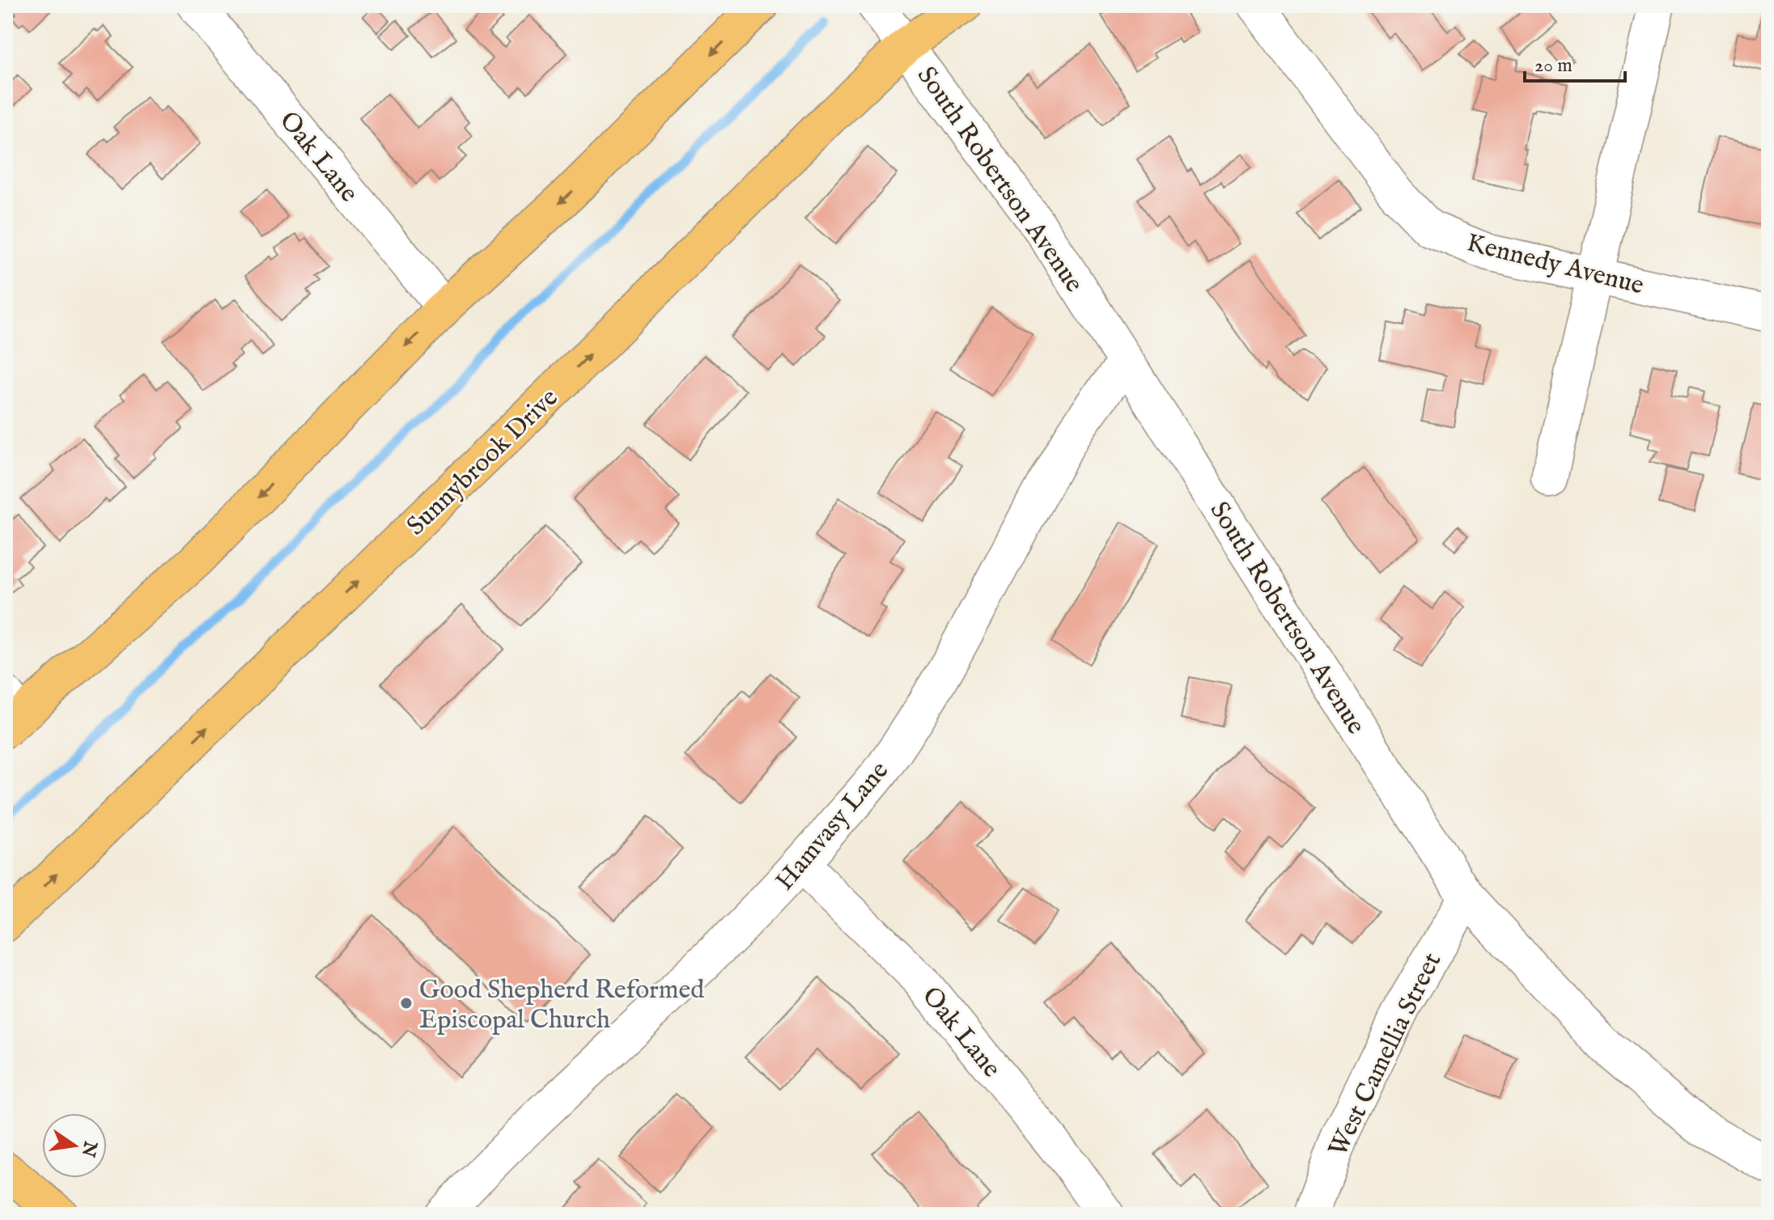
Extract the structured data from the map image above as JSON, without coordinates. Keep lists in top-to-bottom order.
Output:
{
  "streets": {
    "main road": ["Sunnybrook Drive"],
    "street": [
      "Oak Lane",
      "South Robertson Avenue",
      "Kennedy Avenue",
      "Hamvasy Lane",
      "West Camellia Street"
    ]
  },
  "crossings": [
    ["Oak Lane", "Hamvasy Lane"],
    ["South Robertson Avenue", "Sunnybrook Drive"],
    ["South Robertson Avenue", "Hamvasy Lane"],
    ["South Robertson Avenue", "West Camellia Street"]
  ],
  "places": ["Good Shepherd Reformed Episcopal Church"],
  "scale_bar": "20 m",
  "north": "right"
}
